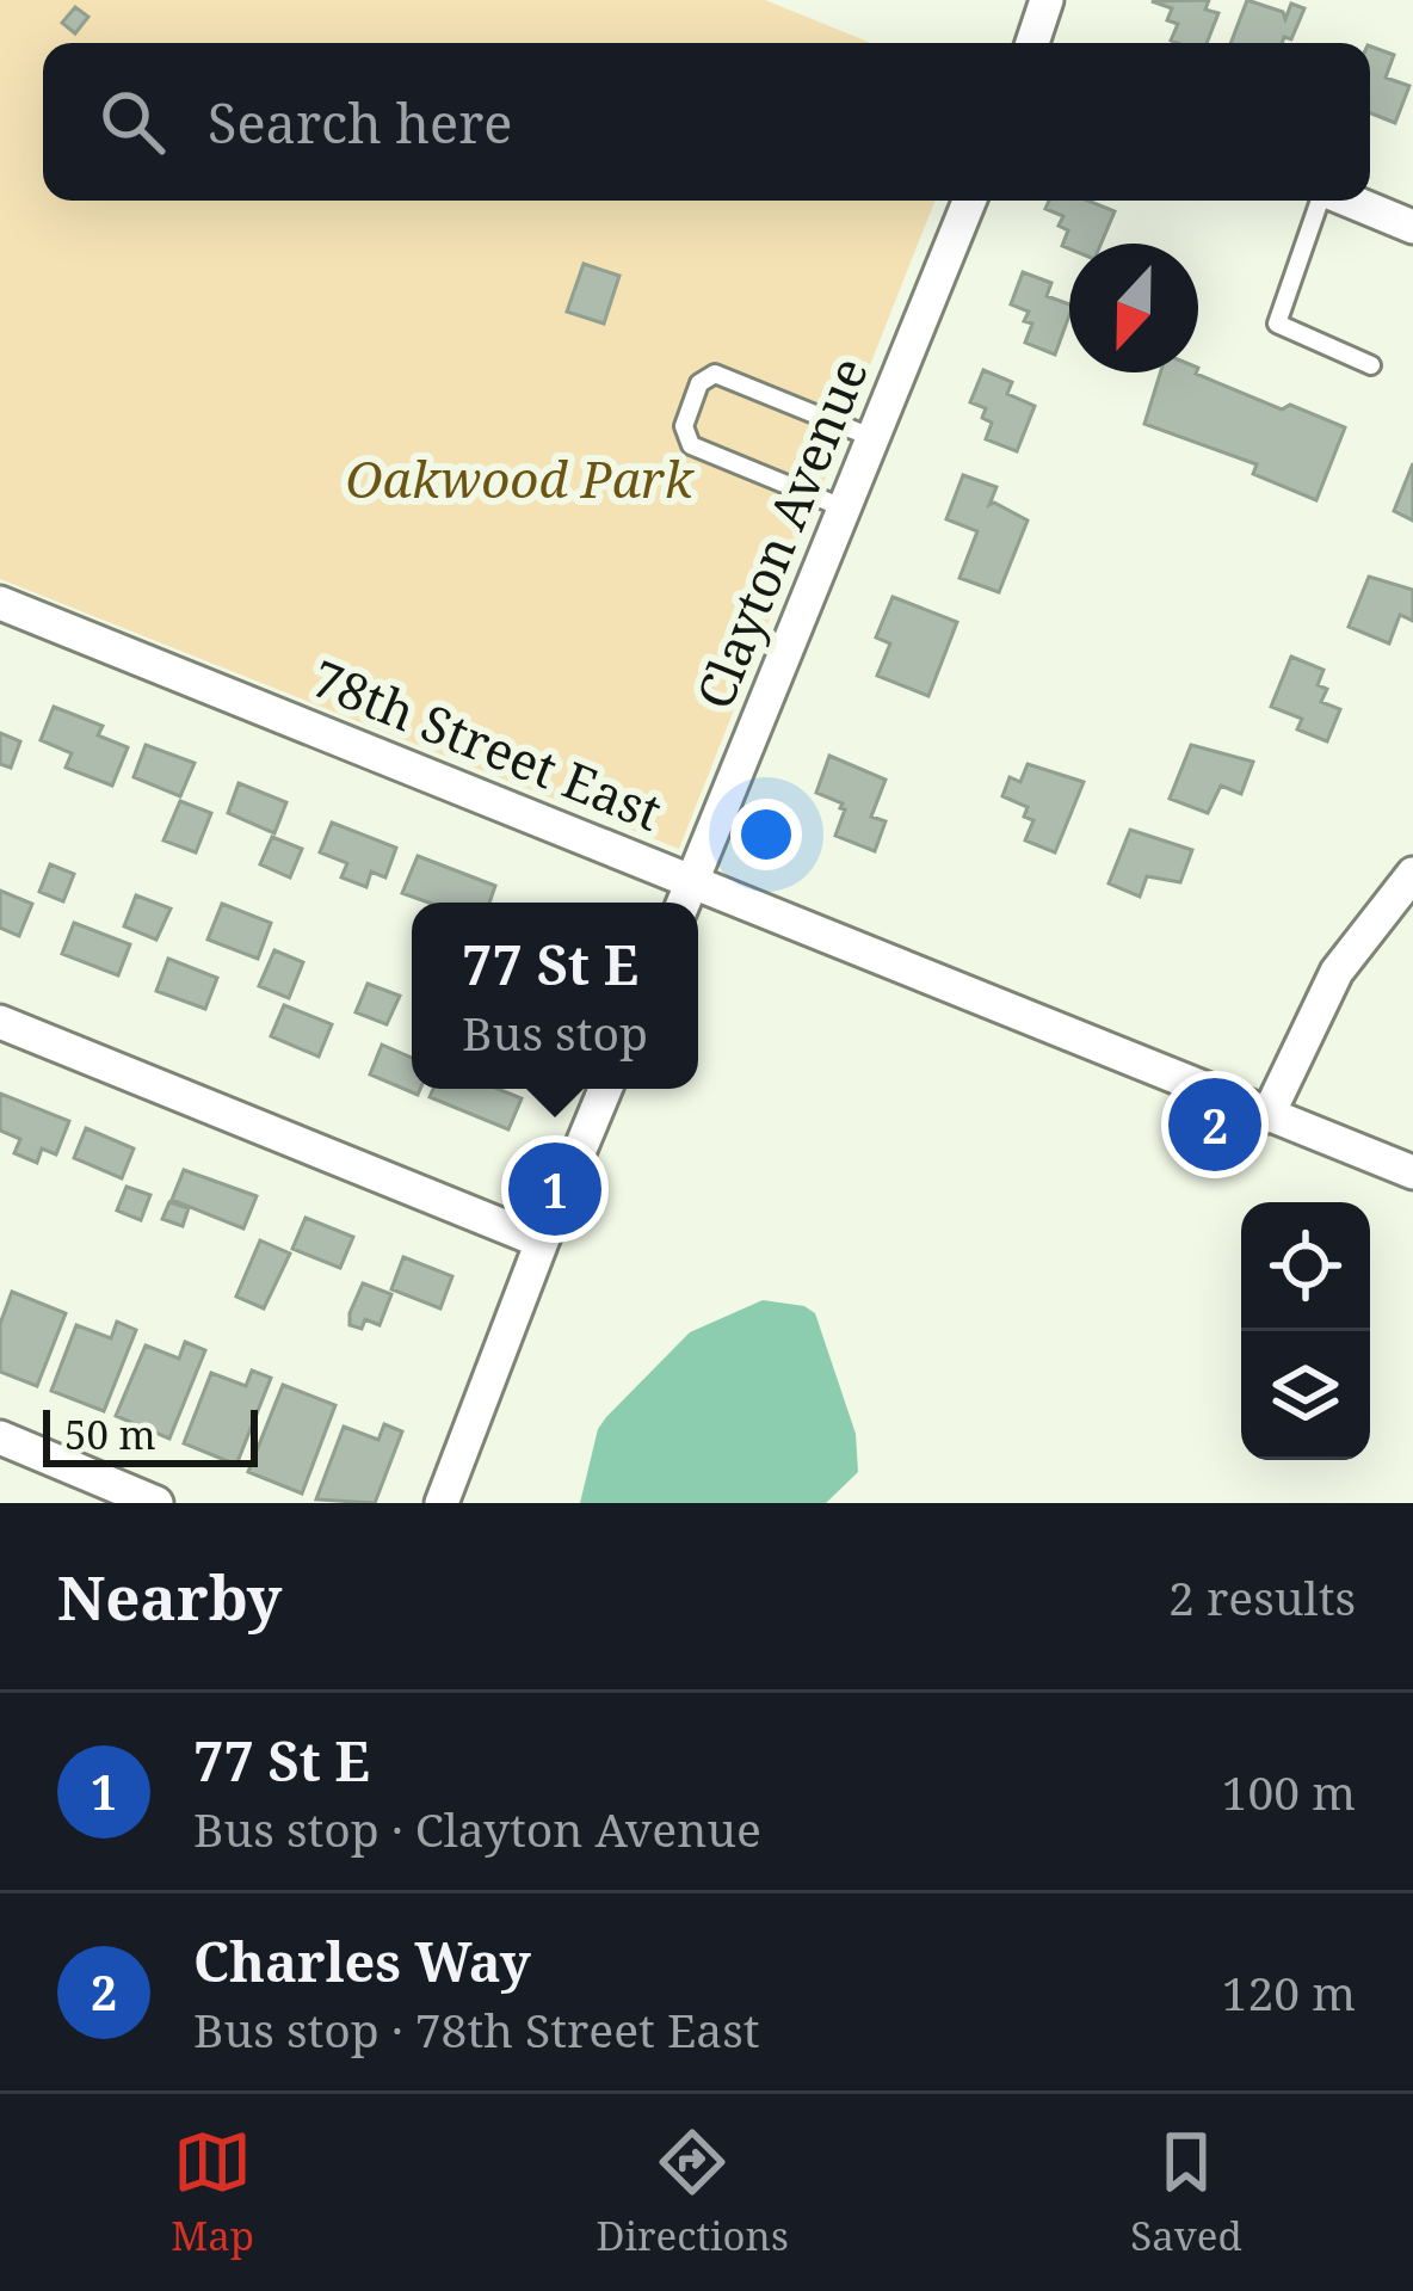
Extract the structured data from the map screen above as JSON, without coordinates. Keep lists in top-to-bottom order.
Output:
{
  "streets": {
    "street": ["Clayton Avenue", "78th Street East"]
  },
  "crossings": [
    ["Clayton Avenue", "78th Street East"]
  ],
  "parks": ["Oakwood Park"],
  "scale_bar": "50 m",
  "north": "bottom",
  "page": {
    "search": "Search here",
    "popup": ["77 St E", "Bus stop"],
    "pins": ["2", "1"],
    "scale": "50 m",
    "heading": ["Nearby", "2 results"],
    "list": [
      {
        "mark": "1",
        "name": "77 St E",
        "note": "Bus stop · Clayton Avenue",
        "value": "100 m"
      },
      {
        "mark": "2",
        "name": "Charles Way",
        "note": "Bus stop · 78th Street East",
        "value": "120 m"
      }
    ],
    "nav": ["Map", "Directions", "Saved"]
  }
}
